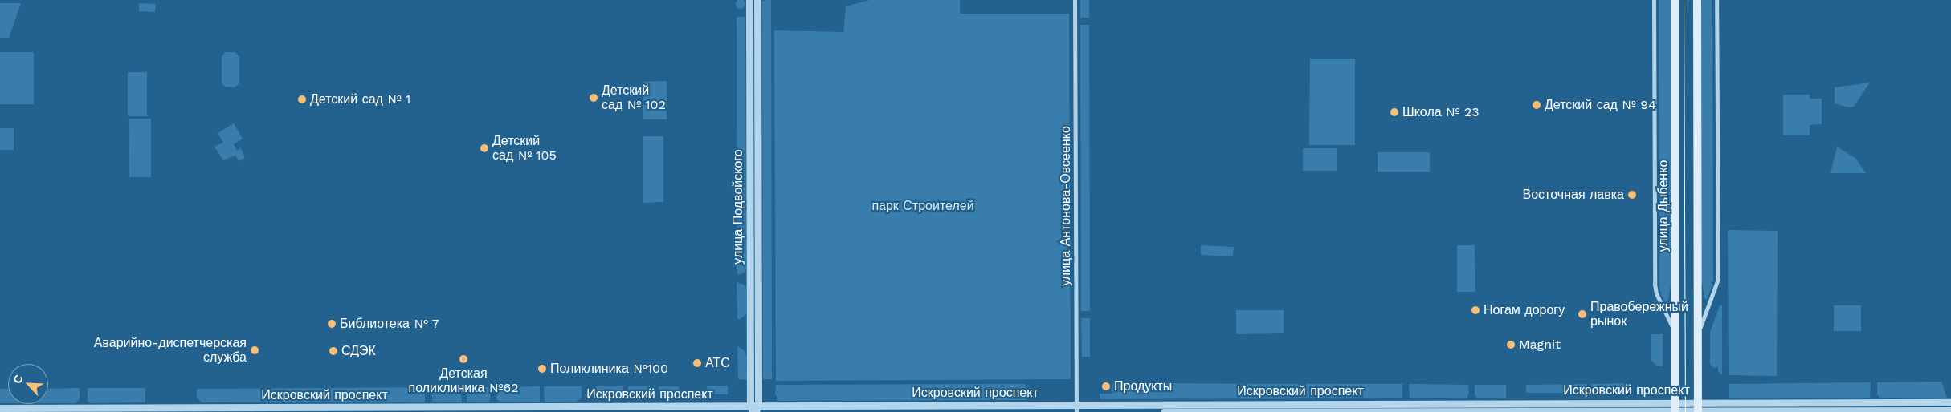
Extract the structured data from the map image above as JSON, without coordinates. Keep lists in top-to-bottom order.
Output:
{
  "streets": {
    "main road": ["улица Дыбенко"],
    "street": ["улица Антонова-Овсеенко", "улица Подвойского", "Искровский проспект"]
  },
  "crossings": [
    ["улица Антонова-Овсеенко", "Искровский проспект"],
    ["улица Дыбенко", "Искровский проспект"],
    ["улица Подвойского", "Искровский проспект"]
  ],
  "parks": ["парк Строителей"],
  "places": [
    "Детский сад № 102",
    "Детский сад № 1",
    "Детский сад № 94",
    "Школа № 23",
    "Детский сад № 105",
    "Восточная лавка",
    "Ногам дорогу",
    "Правобережный рынок",
    "Библиотека № 7",
    "Magnit",
    "Аварийно-диспетчерская служба",
    "СДЭК",
    "Детская поликлиника №62",
    "АТС",
    "Поликлиника №100",
    "Продукты"
  ],
  "north": "top left"
}
